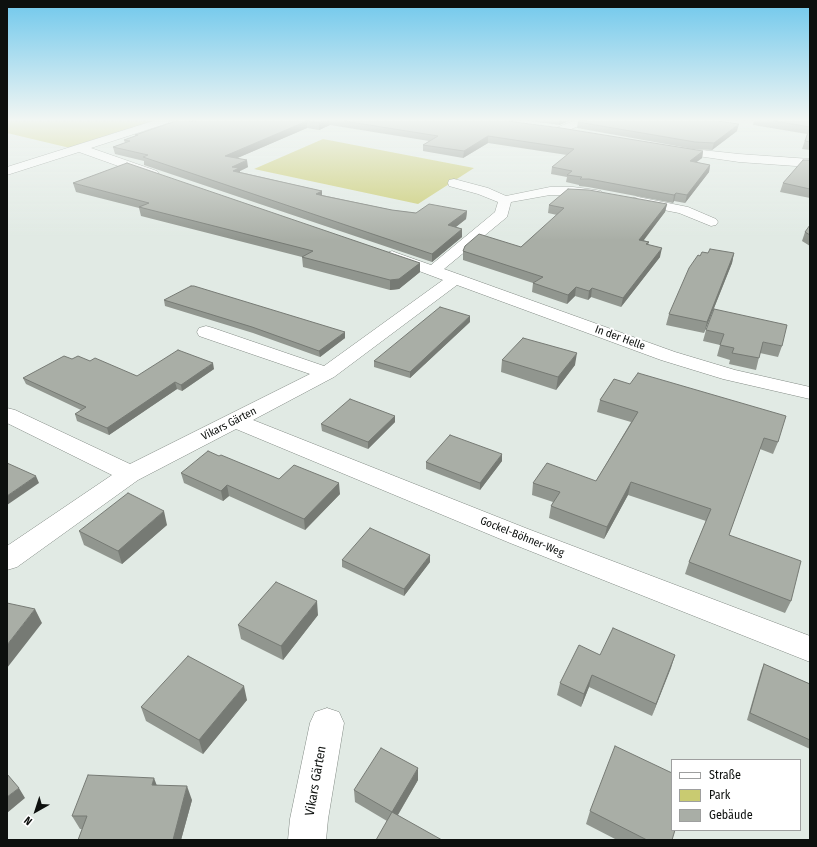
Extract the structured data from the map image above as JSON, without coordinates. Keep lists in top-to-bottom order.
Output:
{
  "streets": {
    "street": ["In der Helle", "Vikars Gärten", "Gockel-Böhner-Weg"]
  },
  "crossings": [
    ["In der Helle", "Vikars Gärten"],
    ["Vikars Gärten", "Gockel-Böhner-Weg"]
  ],
  "legend": ["Straße", "Park", "Gebäude"],
  "north": "bottom left"
}
